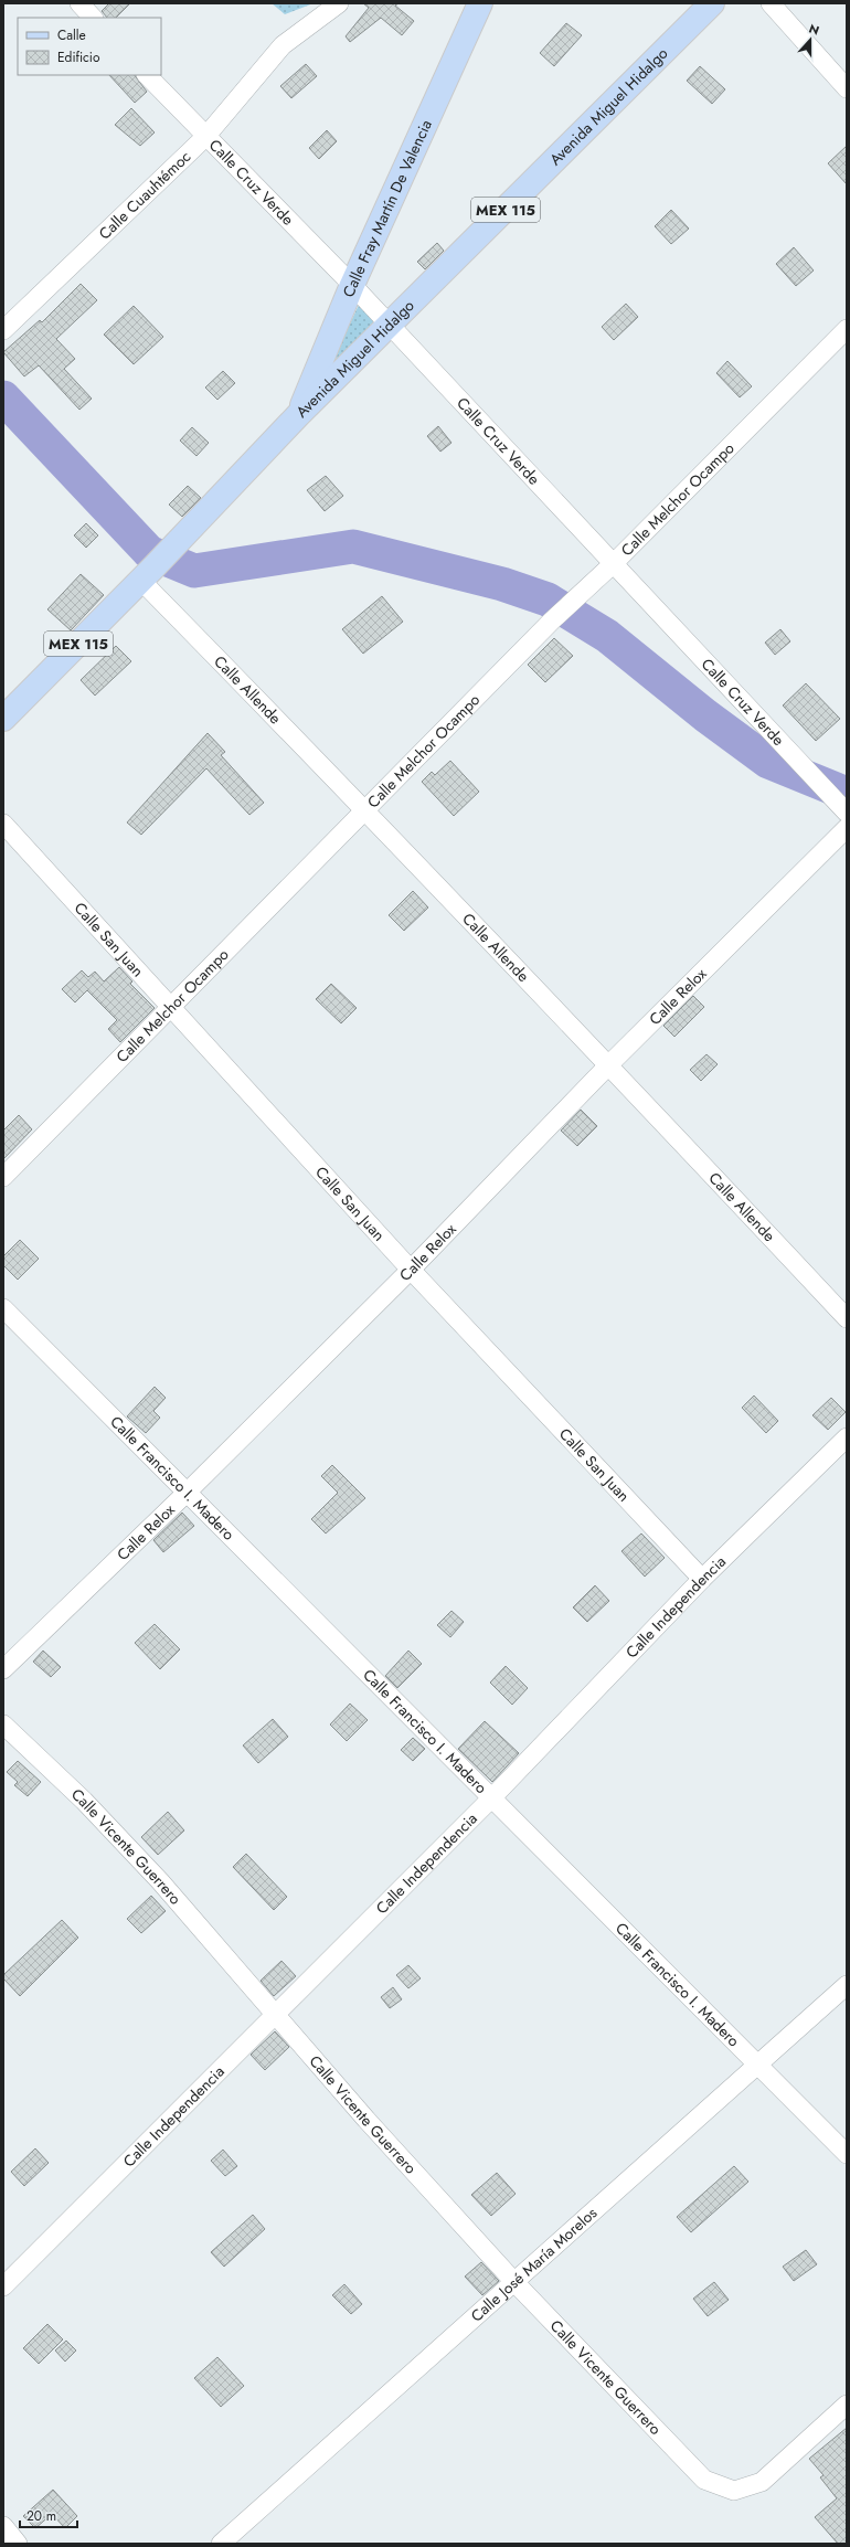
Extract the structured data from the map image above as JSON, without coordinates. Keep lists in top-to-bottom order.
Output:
{
  "streets": {
    "main road": ["Avenida Miguel Hidalgo", "Calle Fray Martín De Valencia", "MEX 115"],
    "street": [
      "Calle Cruz Verde",
      "Calle Cuauhtémoc",
      "Calle Melchor Ocampo",
      "Calle Allende",
      "Calle San Juan",
      "Calle Relox",
      "Calle Francisco I. Madero",
      "Calle Independencia",
      "Calle Vicente Guerrero",
      "Calle José María Morelos"
    ]
  },
  "crossings": [
    ["Avenida Miguel Hidalgo", "Calle Cruz Verde"],
    ["Avenida Miguel Hidalgo", "Calle Fray Martín De Valencia"],
    ["Avenida Miguel Hidalgo", "Calle Allende"],
    ["Calle Cruz Verde", "Calle Cuauhtémoc"],
    ["Calle Cruz Verde", "Calle Fray Martín De Valencia"],
    ["Calle Cruz Verde", "Calle Melchor Ocampo"],
    ["Calle Melchor Ocampo", "Calle Allende"],
    ["Calle Melchor Ocampo", "Calle San Juan"],
    ["Calle Allende", "Calle Relox"],
    ["Calle San Juan", "Calle Relox"],
    ["Calle San Juan", "Calle Independencia"],
    ["Calle Relox", "Calle Francisco I. Madero"],
    ["Calle Francisco I. Madero", "Calle Independencia"],
    ["Calle Francisco I. Madero", "Calle José María Morelos"],
    ["Calle Independencia", "Calle Vicente Guerrero"],
    ["Calle Vicente Guerrero", "Calle José María Morelos"]
  ],
  "legend": ["Calle", "Edificio"],
  "scale_bar": "20 m",
  "north": "top"
}
